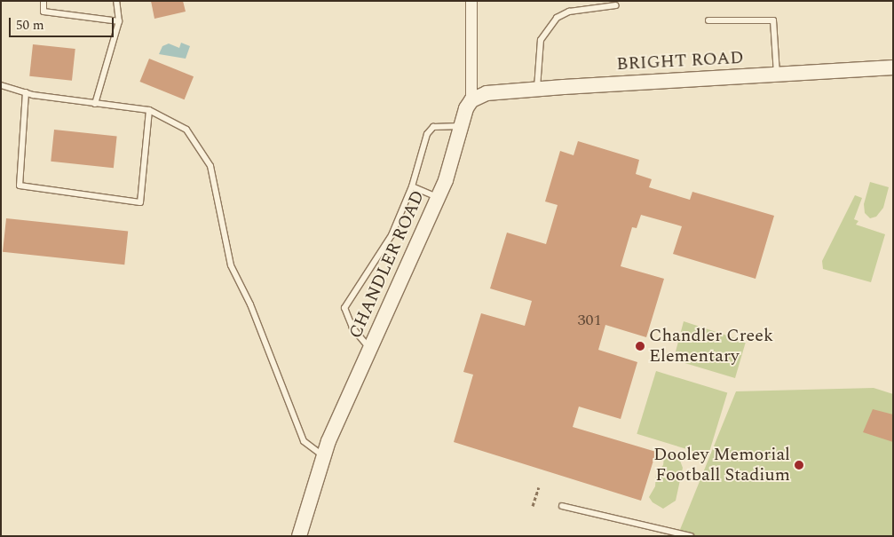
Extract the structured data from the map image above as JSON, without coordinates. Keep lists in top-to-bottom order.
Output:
{
  "streets": {
    "street": ["BRIGHT ROAD", "CHANDLER ROAD"]
  },
  "crossings": [
    ["BRIGHT ROAD", "CHANDLER ROAD"]
  ],
  "places": ["Chandler Creek Elementary", "Dooley Memorial Football Stadium"],
  "house_numbers": ["301"],
  "scale_bar": "50 m"
}
